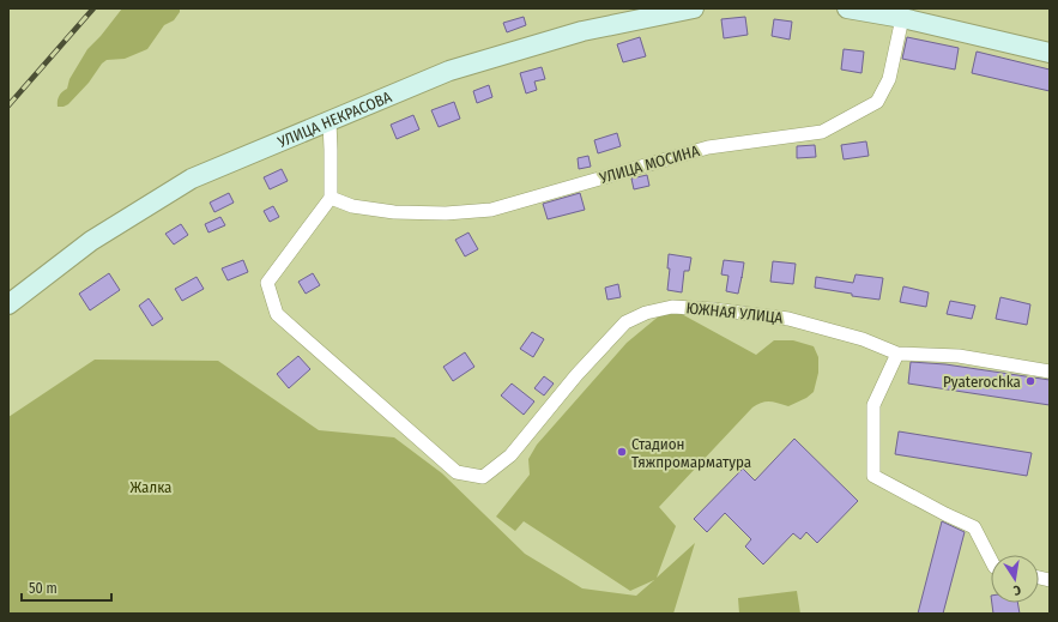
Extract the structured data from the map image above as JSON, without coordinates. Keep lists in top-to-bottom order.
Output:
{
  "streets": {
    "main road": ["УЛИЦА НЕКРАСОВА"],
    "street": ["УЛИЦА МОСИНА", "ЮЖНАЯ УЛИЦА"]
  },
  "crossings": [
    ["УЛИЦА МОСИНА", "ЮЖНАЯ УЛИЦА"]
  ],
  "parks": ["Жалка"],
  "places": ["Pyaterochka", "Стадион Тяжпромарматура"],
  "scale_bar": "50 m",
  "north": "bottom"
}
